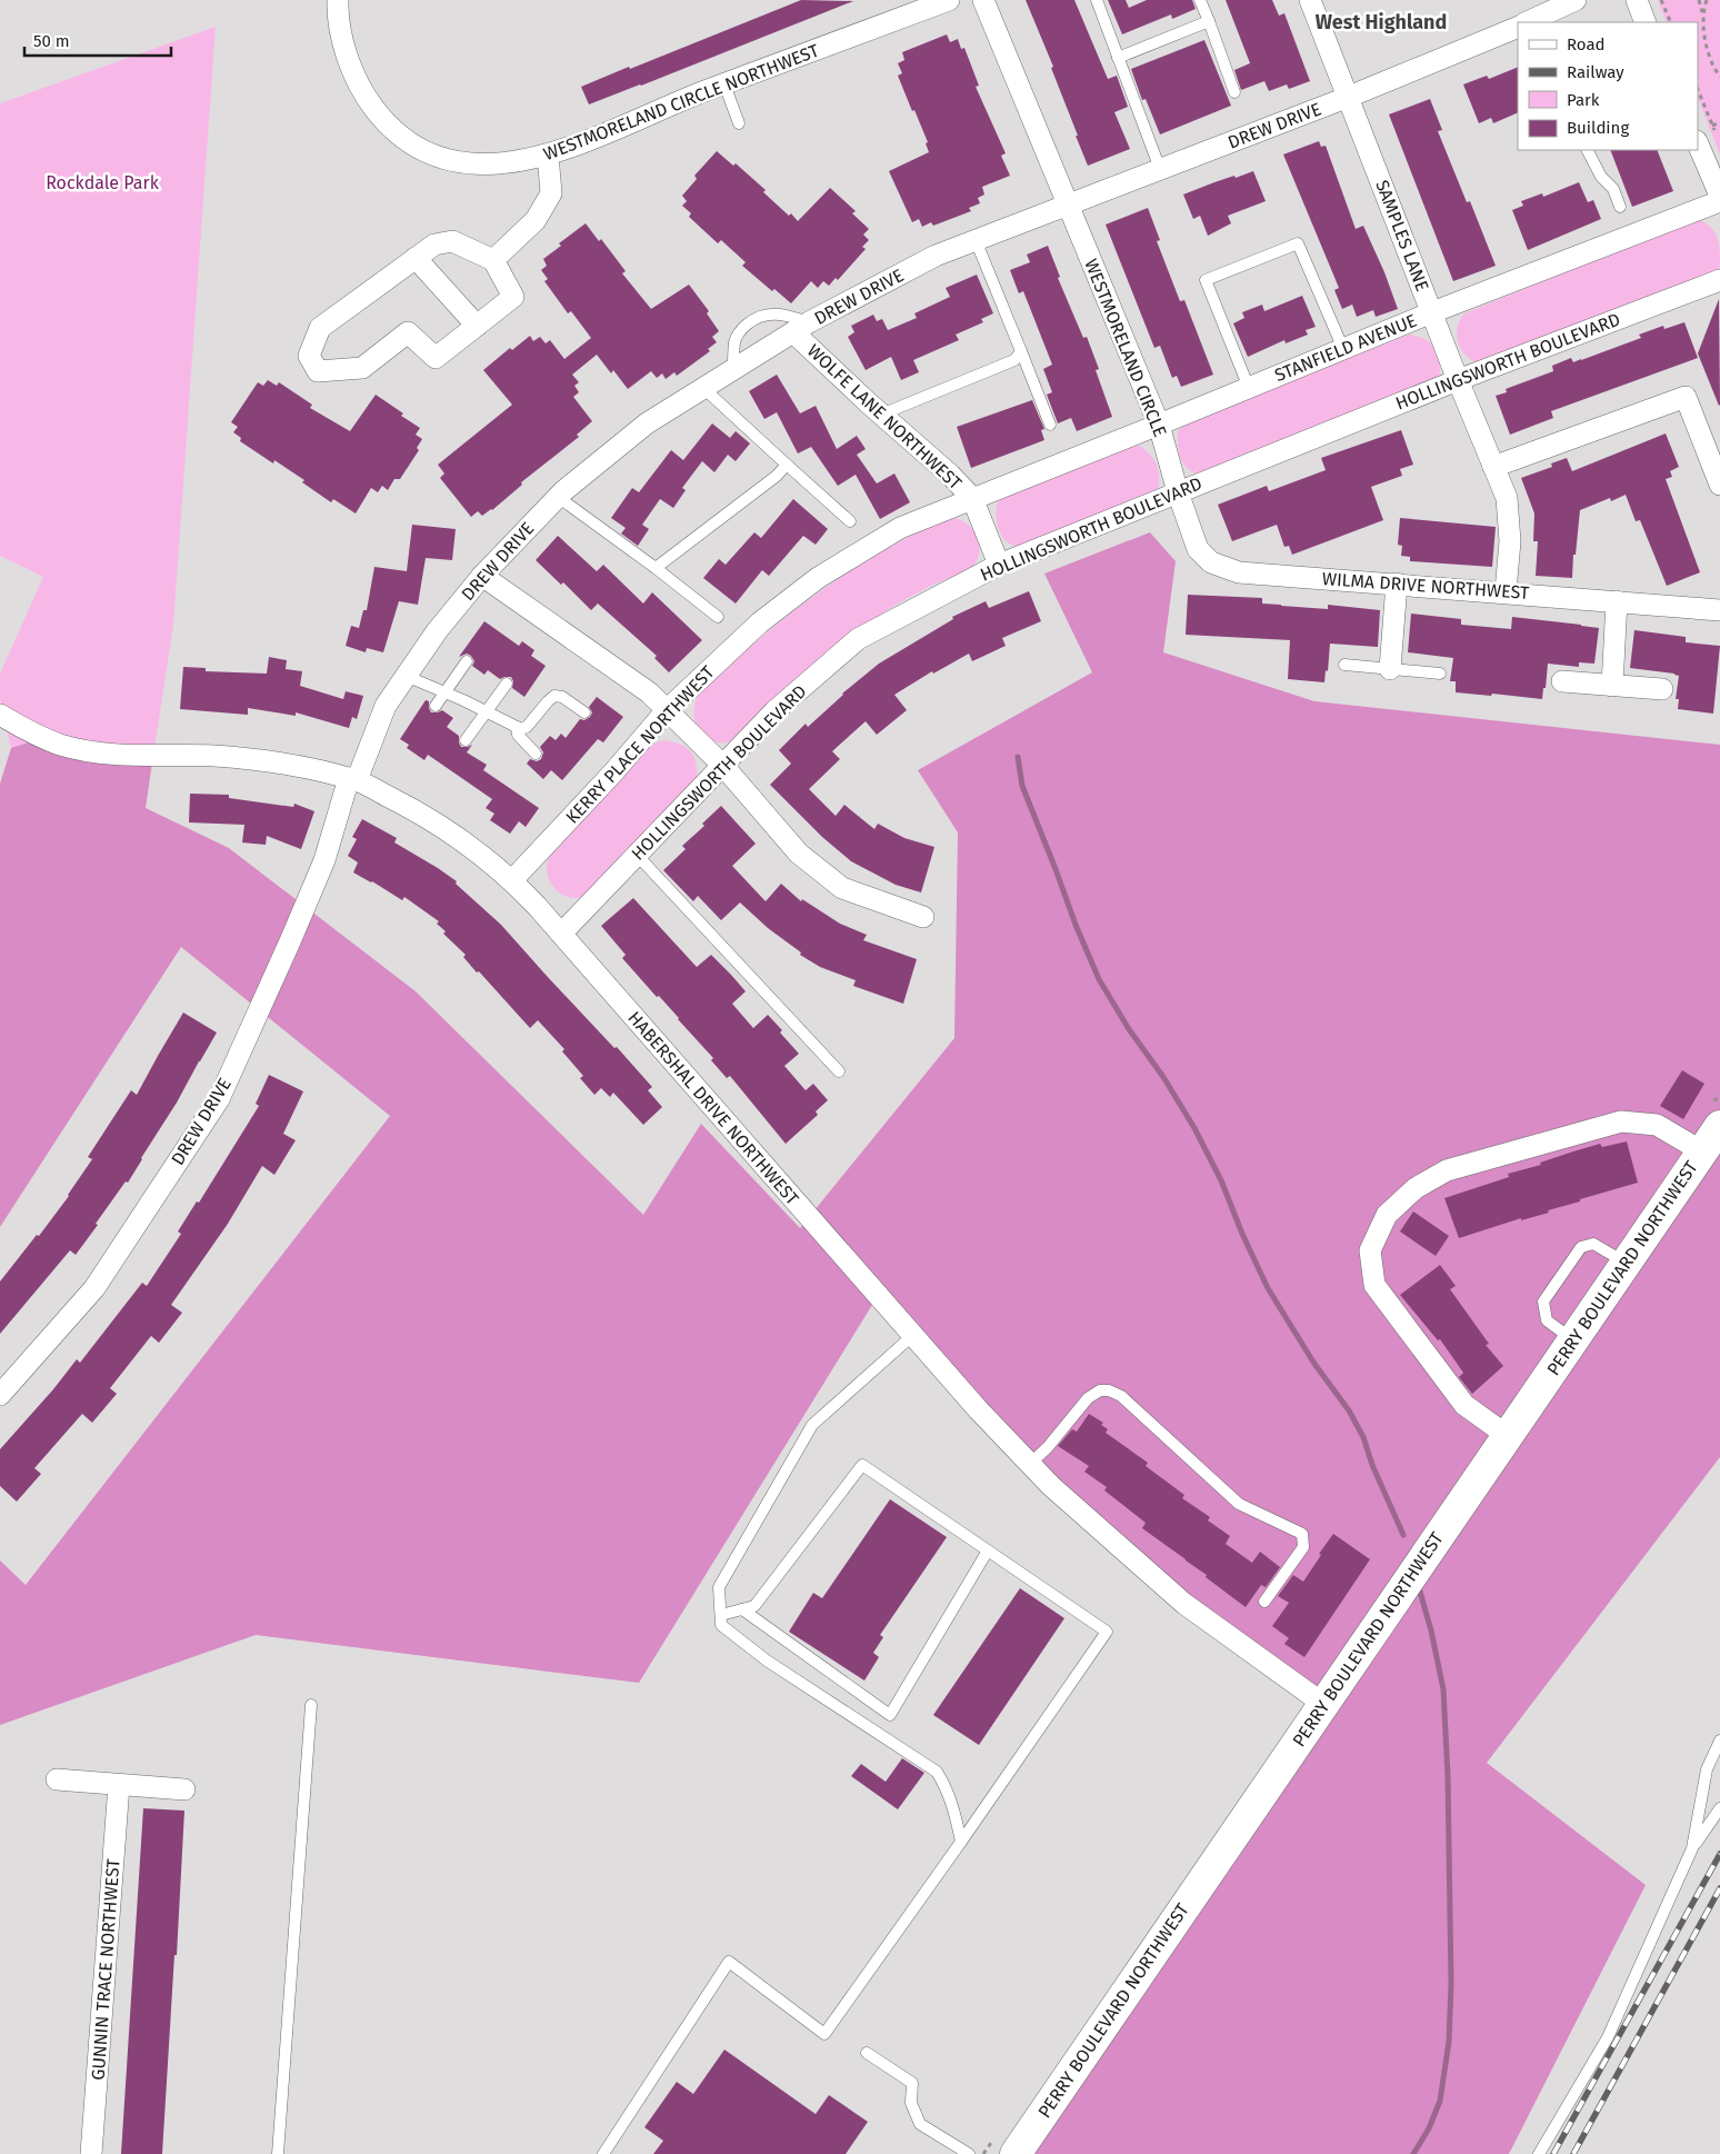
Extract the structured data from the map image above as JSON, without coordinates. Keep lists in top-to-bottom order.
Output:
{
  "streets": {
    "street": [
      "WESTMORELAND CIRCLE NORTHWEST",
      "DREW DRIVE",
      "SAMPLES LANE",
      "WESTMORELAND CIRCLE",
      "STANFIELD AVENUE",
      "HOLLINGSWORTH BOULEVARD",
      "WOLFE LANE NORTHWEST",
      "WILMA DRIVE NORTHWEST",
      "KERRY PLACE NORTHWEST",
      "HABERSHAL DRIVE NORTHWEST",
      "PERRY BOULEVARD NORTHWEST",
      "GUNNIN TRACE NORTHWEST"
    ]
  },
  "crossings": [
    ["DREW DRIVE", "SAMPLES LANE"],
    ["DREW DRIVE", "WESTMORELAND CIRCLE"],
    ["DREW DRIVE", "WOLFE LANE NORTHWEST"],
    ["DREW DRIVE", "HABERSHAL DRIVE NORTHWEST"],
    ["SAMPLES LANE", "STANFIELD AVENUE"],
    ["SAMPLES LANE", "HOLLINGSWORTH BOULEVARD"],
    ["SAMPLES LANE", "WILMA DRIVE NORTHWEST"],
    ["WESTMORELAND CIRCLE", "STANFIELD AVENUE"],
    ["WESTMORELAND CIRCLE", "HOLLINGSWORTH BOULEVARD"],
    ["WESTMORELAND CIRCLE", "WILMA DRIVE NORTHWEST"],
    ["STANFIELD AVENUE", "WOLFE LANE NORTHWEST"],
    ["STANFIELD AVENUE", "KERRY PLACE NORTHWEST"],
    ["HOLLINGSWORTH BOULEVARD", "WOLFE LANE NORTHWEST"],
    ["HOLLINGSWORTH BOULEVARD", "WILMA DRIVE NORTHWEST"],
    ["HOLLINGSWORTH BOULEVARD", "HABERSHAL DRIVE NORTHWEST"],
    ["WOLFE LANE NORTHWEST", "KERRY PLACE NORTHWEST"],
    ["KERRY PLACE NORTHWEST", "HABERSHAL DRIVE NORTHWEST"],
    ["HABERSHAL DRIVE NORTHWEST", "PERRY BOULEVARD NORTHWEST"]
  ],
  "districts": ["West Highland"],
  "parks": ["Rockdale Park"],
  "legend": [
    "Road",
    "Railway",
    "Park",
    "Building"
  ],
  "scale_bar": "50 m"
}
